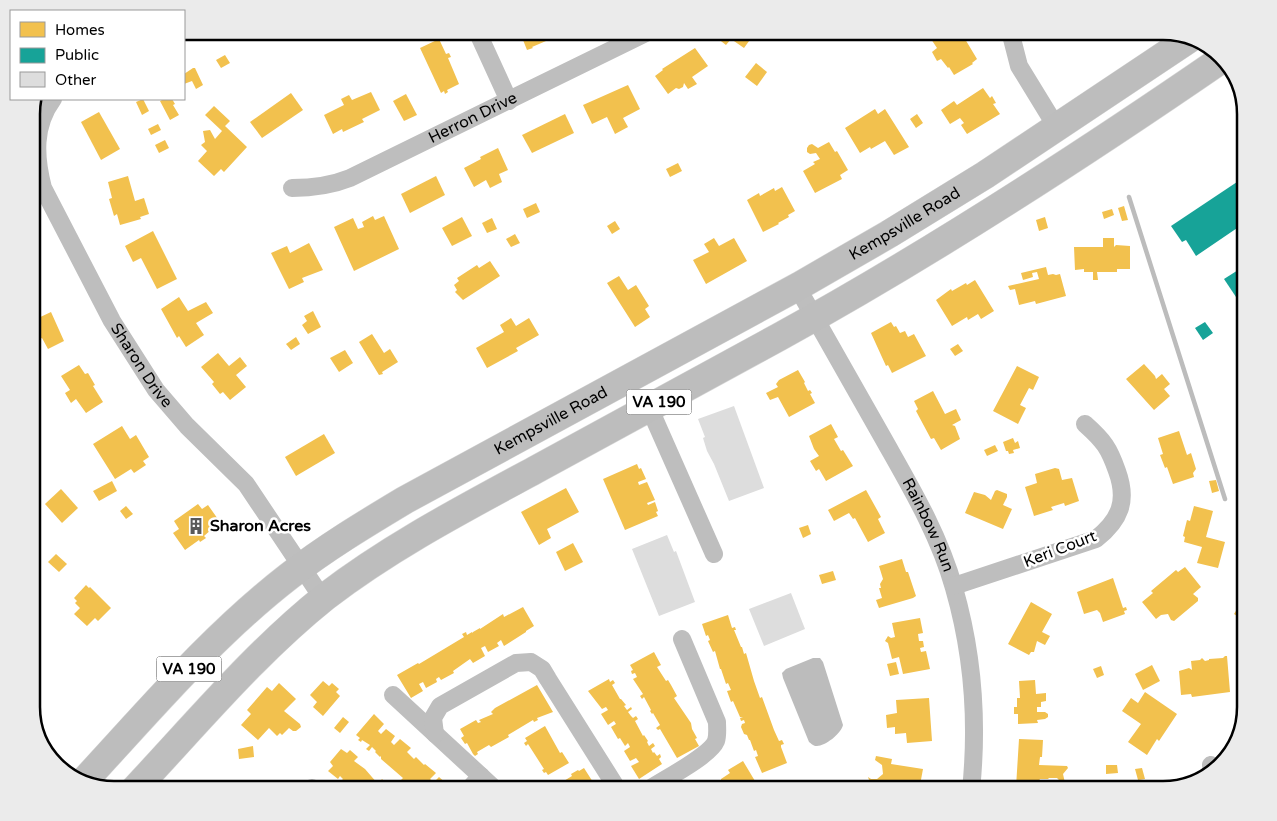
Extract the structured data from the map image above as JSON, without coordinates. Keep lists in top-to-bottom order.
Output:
{
  "streets": {
    "main road": ["Kempsville Road", "VA 190"],
    "street": [
      "Herron Drive",
      "Sharon Drive",
      "Rainbow Run",
      "Keri Court"
    ]
  },
  "crossings": [
    ["Kempsville Road", "Sharon Drive"],
    ["Kempsville Road", "Rainbow Run"],
    ["Sharon Drive", "VA 190"],
    ["VA 190", "Rainbow Run"],
    ["Rainbow Run", "Keri Court"]
  ],
  "places": {
    "building": ["Sharon Acres"]
  },
  "legend": ["Homes", "Public", "Other"]
}
